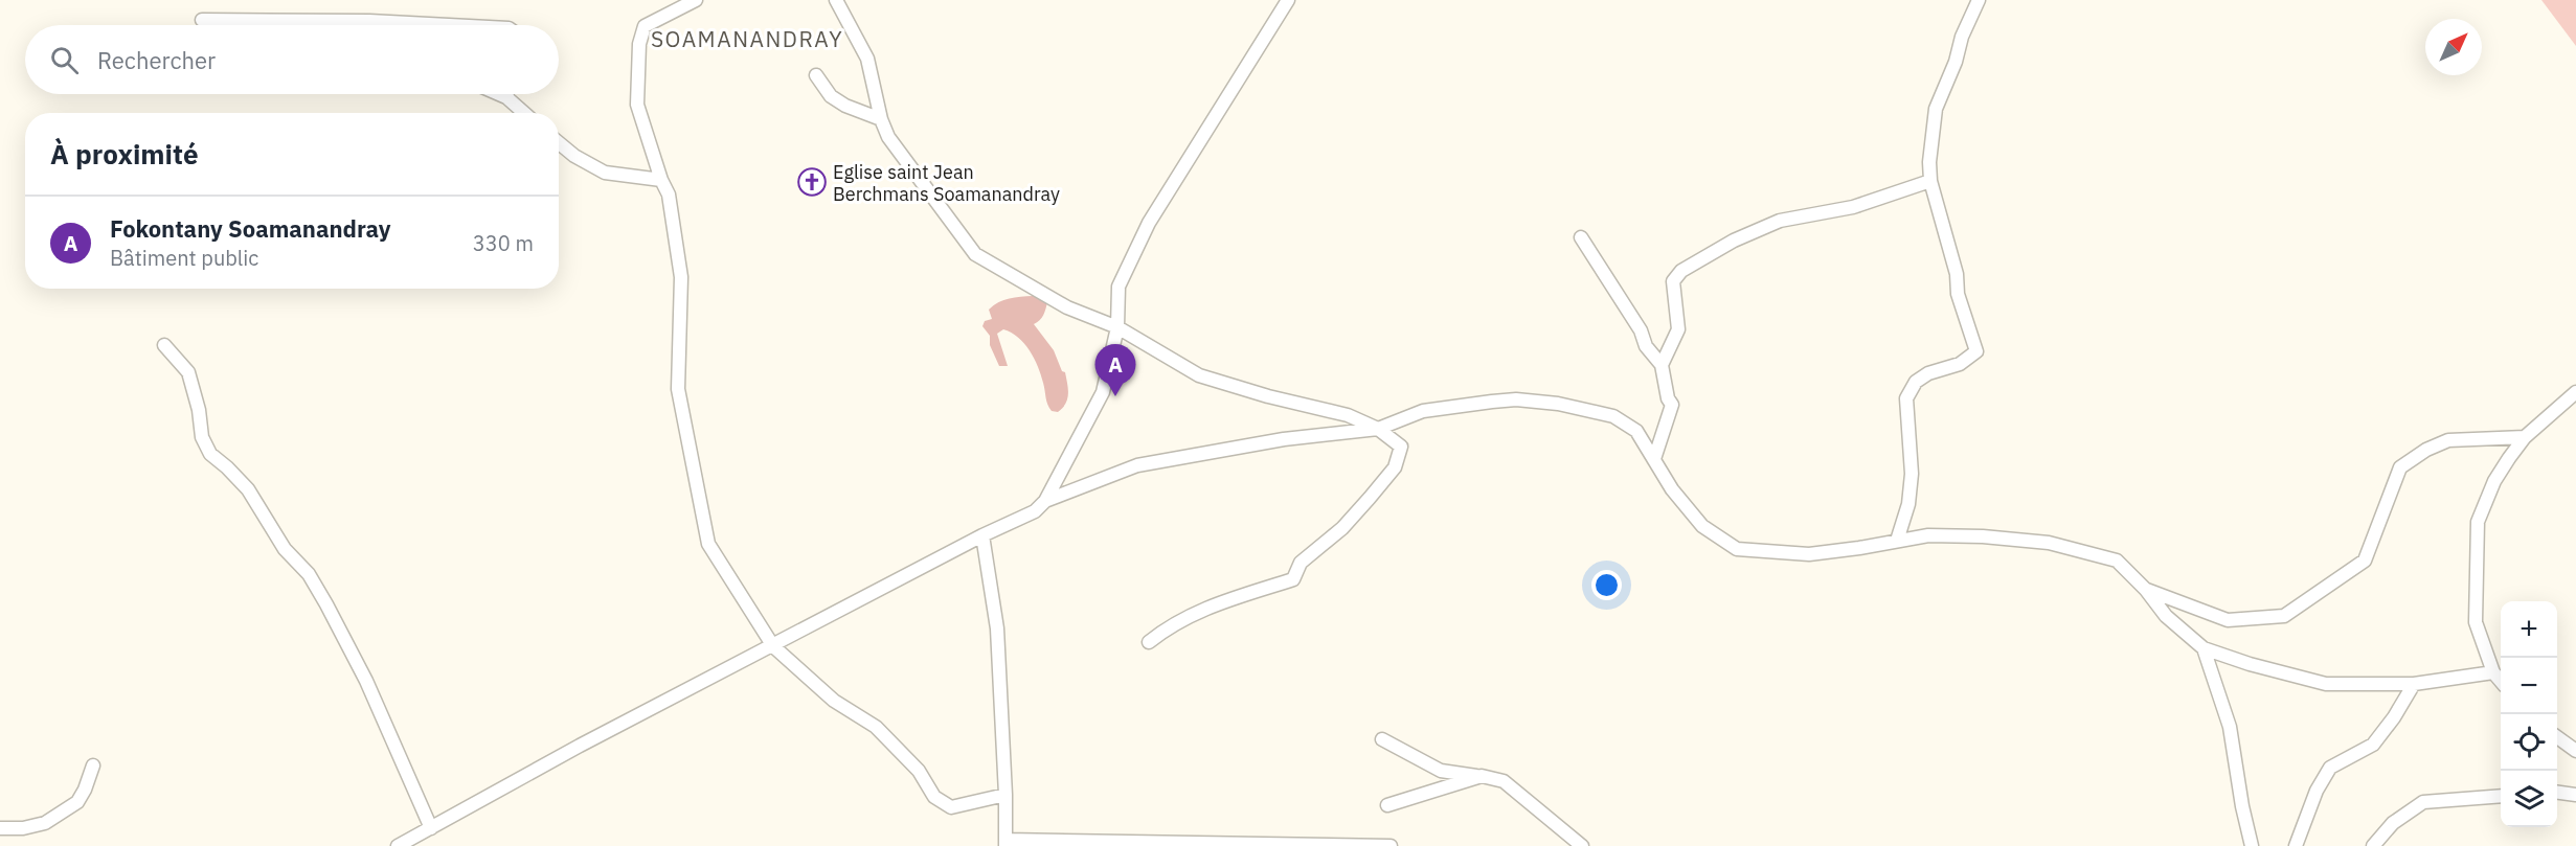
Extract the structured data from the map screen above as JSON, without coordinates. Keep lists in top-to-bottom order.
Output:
{
  "districts": ["SOAMANANDRAY"],
  "places": {
    "church": ["Eglise saint Jean Berchmans Soamanandray"]
  },
  "north": "top right",
  "page": {
    "search": "Rechercher",
    "heading": "À proximité",
    "list": [
      {
        "mark": "A",
        "name": "Fokontany Soamanandray",
        "note": "Bâtiment public",
        "value": "330 m"
      }
    ],
    "pins": "A",
    "map_buttons": ["+", "−"]
  }
}
